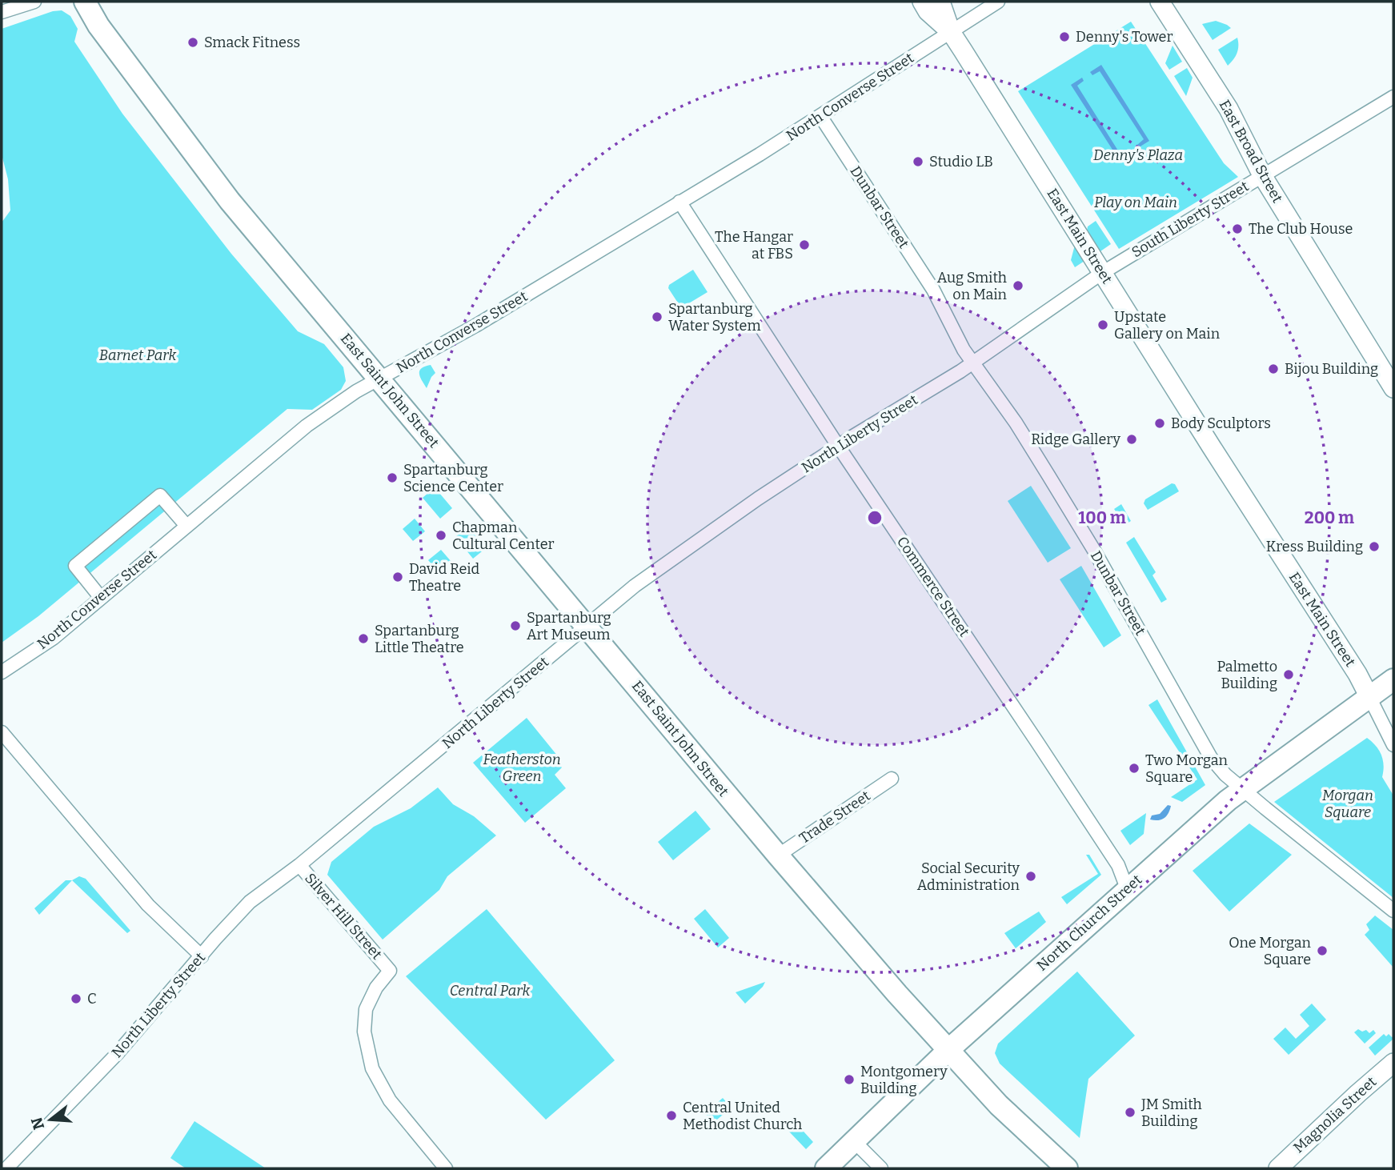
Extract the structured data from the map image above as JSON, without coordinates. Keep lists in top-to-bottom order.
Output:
{
  "streets": {
    "main road": ["East Saint John Street", "North Church Street"],
    "street": [
      "North Converse Street",
      "East Broad Street",
      "Dunbar Street",
      "South Liberty Street",
      "East Main Street",
      "North Liberty Street",
      "Commerce Street",
      "Trade Street",
      "Silver Hill Street",
      "Magnolia Street"
    ]
  },
  "crossings": [
    ["North Converse Street", "Dunbar Street"],
    ["North Converse Street", "East Main Street"],
    ["North Converse Street", "East Saint John Street"],
    ["North Converse Street", "Commerce Street"],
    ["East Broad Street", "South Liberty Street"],
    ["Dunbar Street", "North Liberty Street"],
    ["Dunbar Street", "North Church Street"],
    ["South Liberty Street", "East Main Street"],
    ["South Liberty Street", "North Liberty Street"],
    ["East Main Street", "North Liberty Street"],
    ["East Main Street", "North Church Street"],
    ["East Saint John Street", "North Liberty Street"],
    ["East Saint John Street", "Trade Street"],
    ["East Saint John Street", "North Church Street"],
    ["North Liberty Street", "Commerce Street"],
    ["North Liberty Street", "Silver Hill Street"],
    ["Commerce Street", "North Church Street"]
  ],
  "parks": [
    "Denny's Plaza",
    "Play on Main",
    "Barnet Park",
    "Featherston Green",
    "Morgan Square",
    "Central Park"
  ],
  "places": [
    "Denny's Tower",
    "Smack Fitness",
    "Studio LB",
    "The Club House",
    "The Hangar at FBS",
    "Aug Smith on Main",
    "Spartanburg Water System",
    "Upstate Gallery on Main",
    "Bijou Building",
    "Body Sculptors",
    "Ridge Gallery",
    "Spartanburg Science Center",
    "Chapman Cultural Center",
    "Kress Building",
    "David Reid Theatre",
    "Spartanburg Art Museum",
    "Spartanburg Little Theatre",
    "Palmetto Building",
    "Two Morgan Square",
    "Social Security Administration",
    "One Morgan Square",
    "C",
    "Montgomery Building",
    "JM Smith Building",
    "Central United Methodist Church"
  ],
  "north": "left",
  "rings": ["100 m", "200 m"]
}
